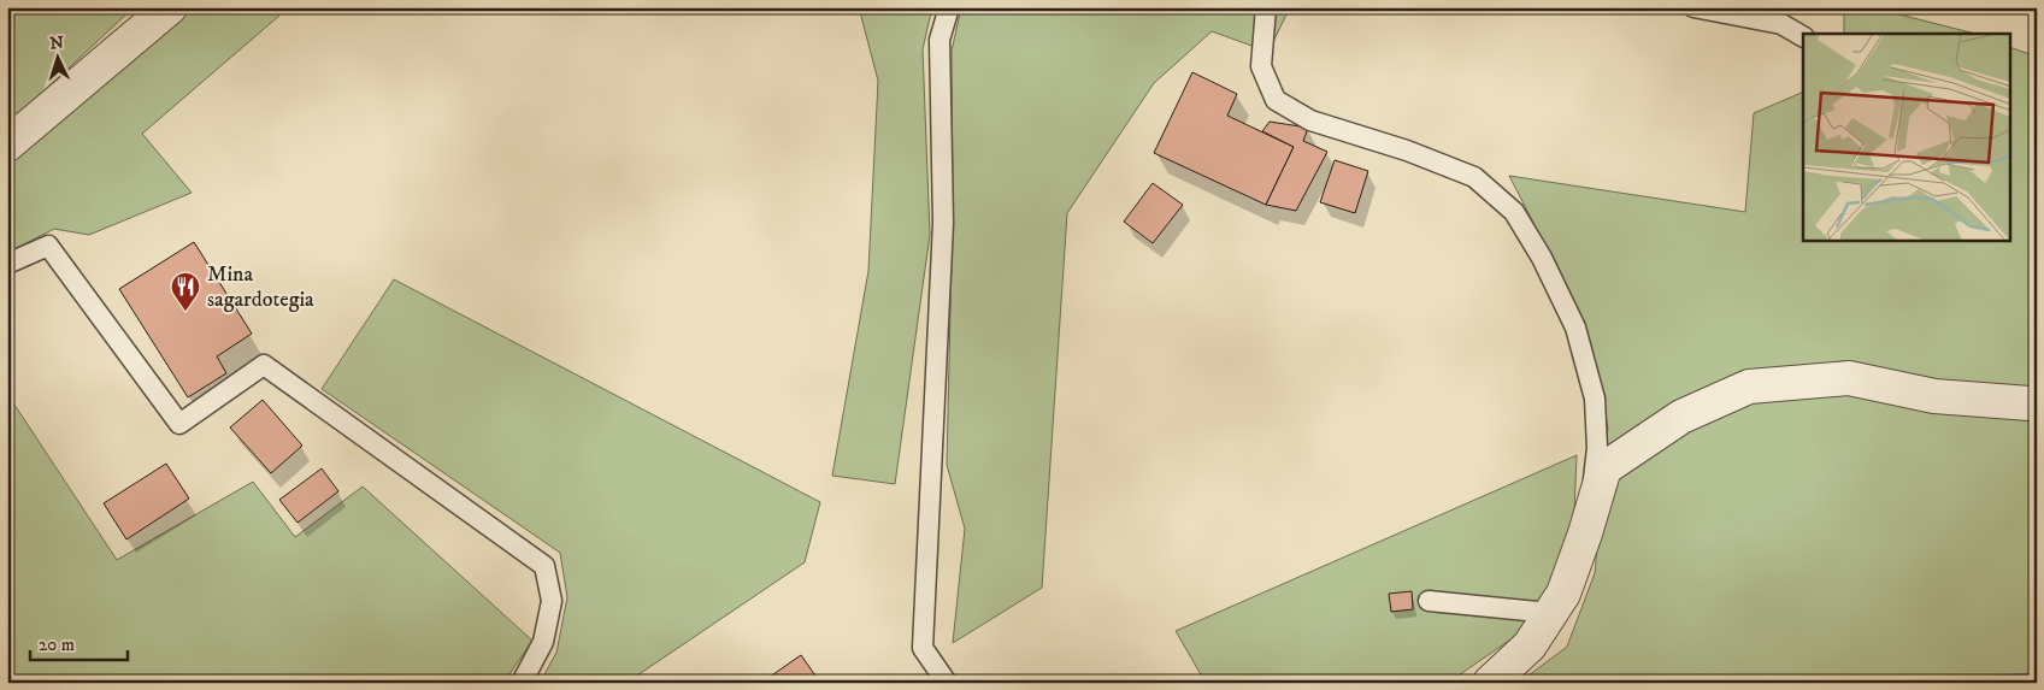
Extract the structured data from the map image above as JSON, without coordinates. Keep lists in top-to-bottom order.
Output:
{
  "places": {
    "restaurant": ["Mina sagardotegia"]
  },
  "scale_bar": "20 m",
  "north": "top"
}
